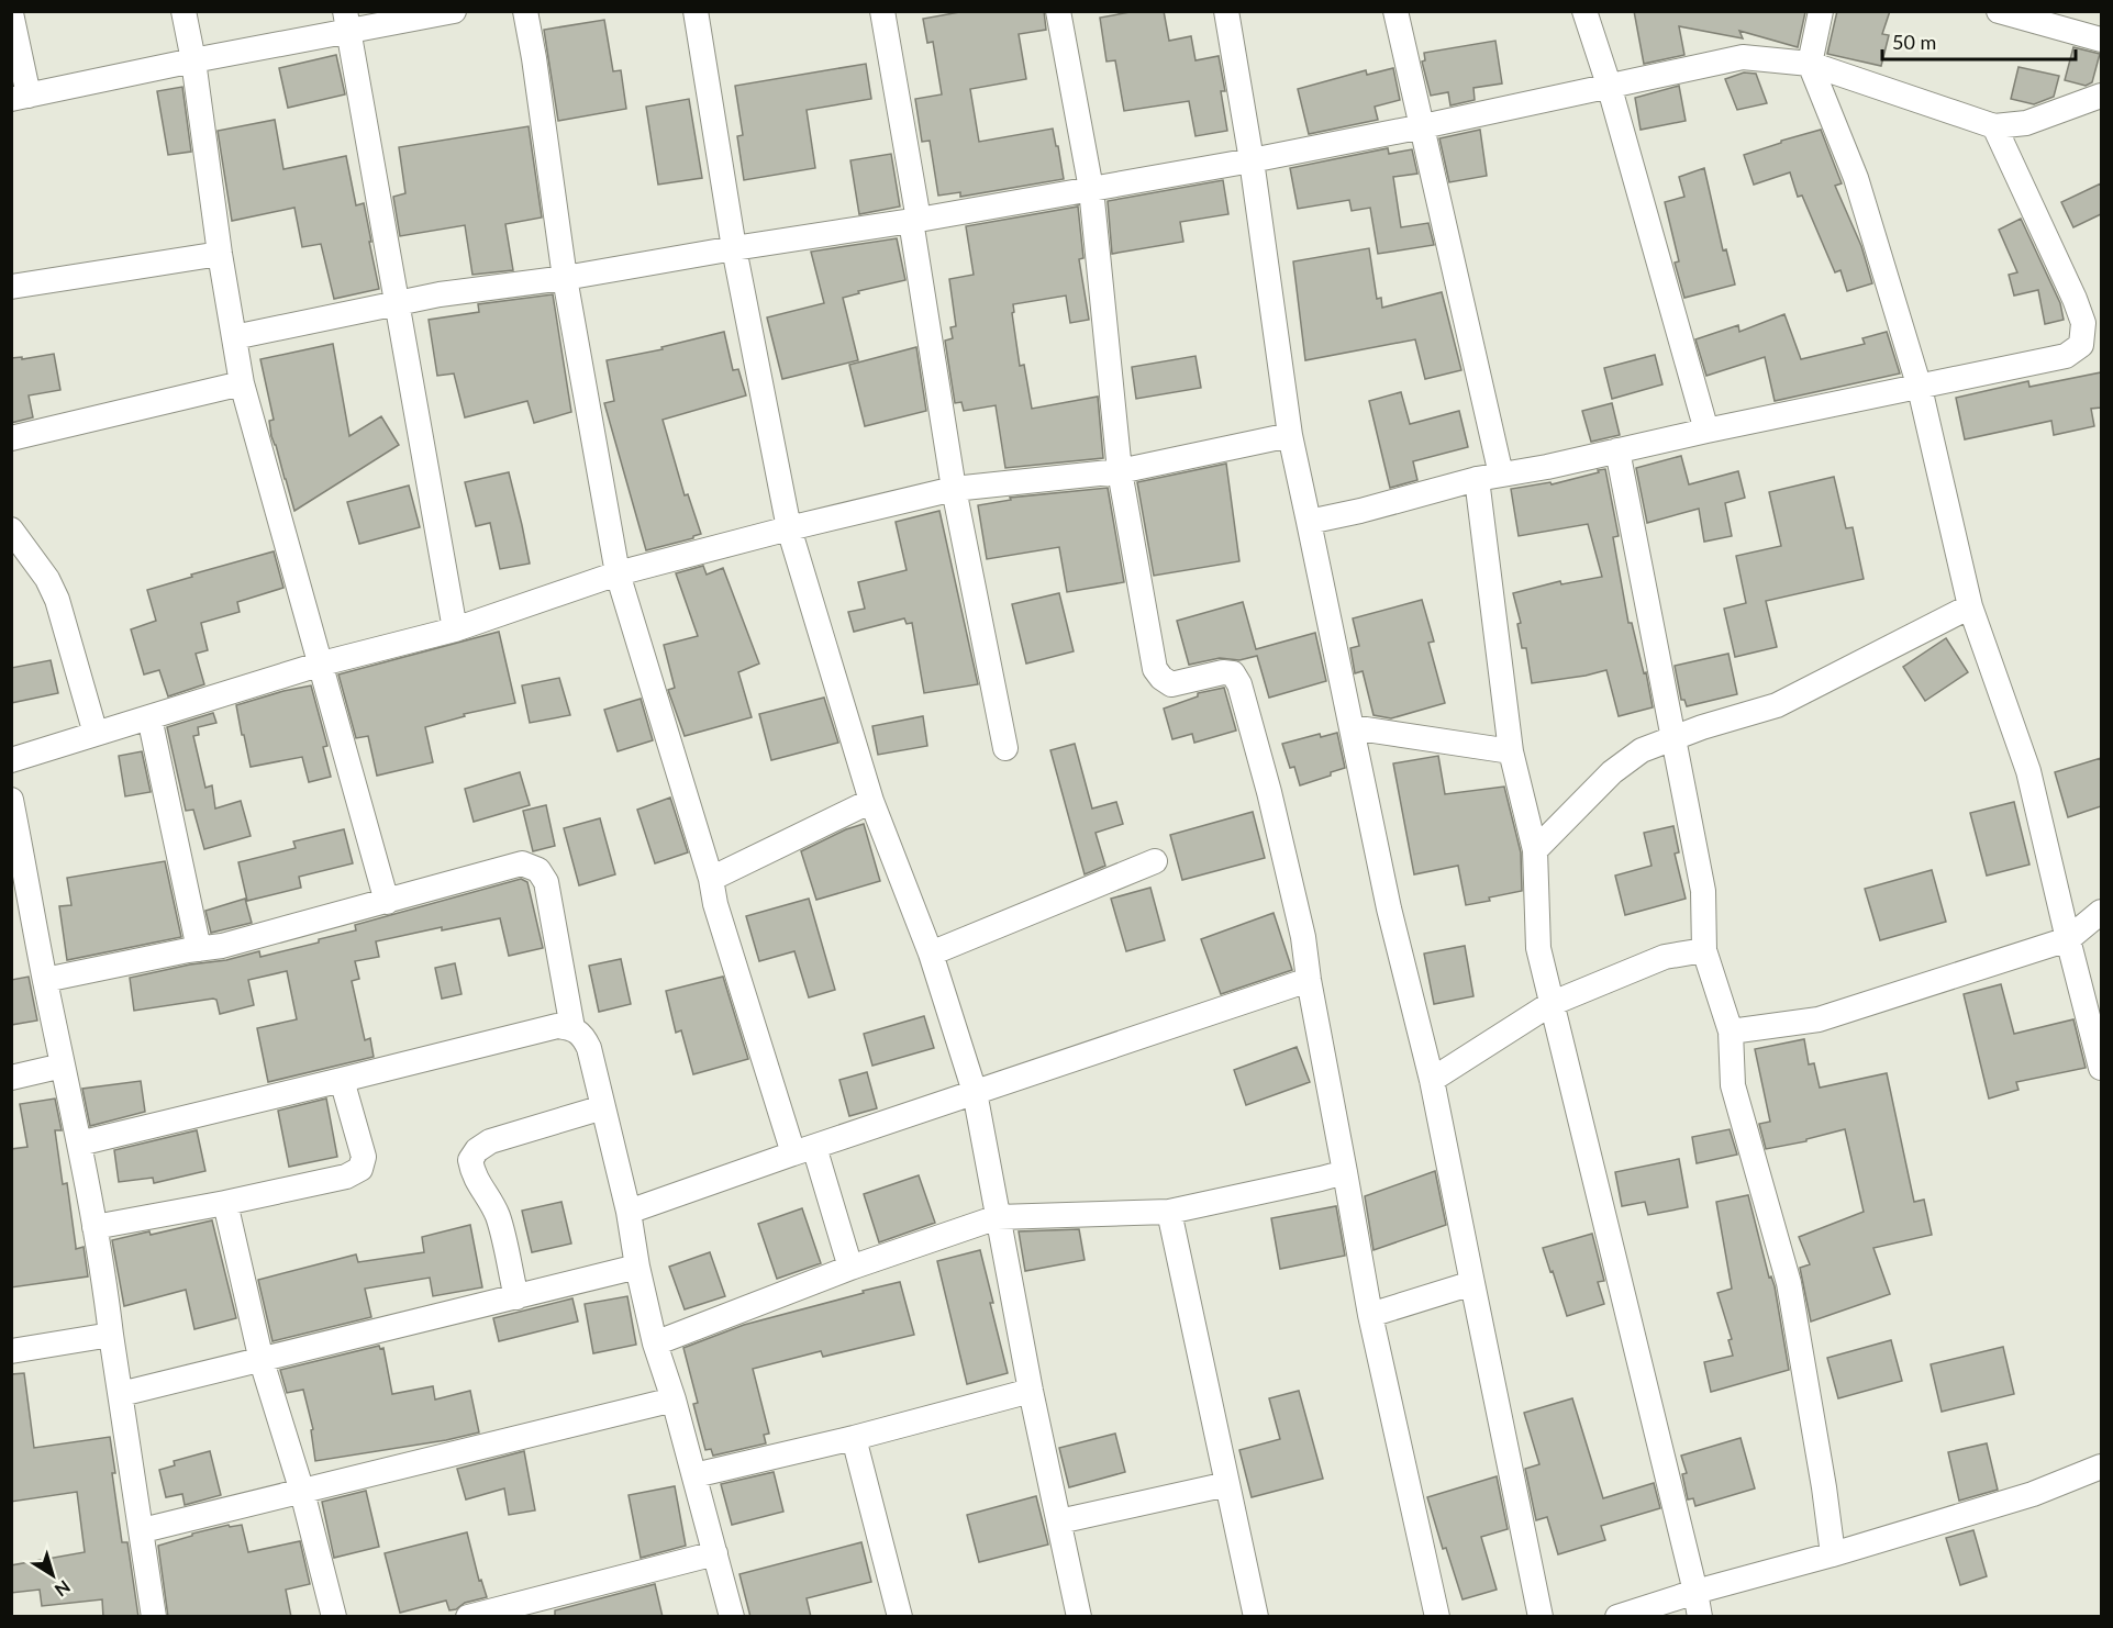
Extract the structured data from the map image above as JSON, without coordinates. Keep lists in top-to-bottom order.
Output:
{
  "scale_bar": "50 m",
  "north": "bottom right"
}
